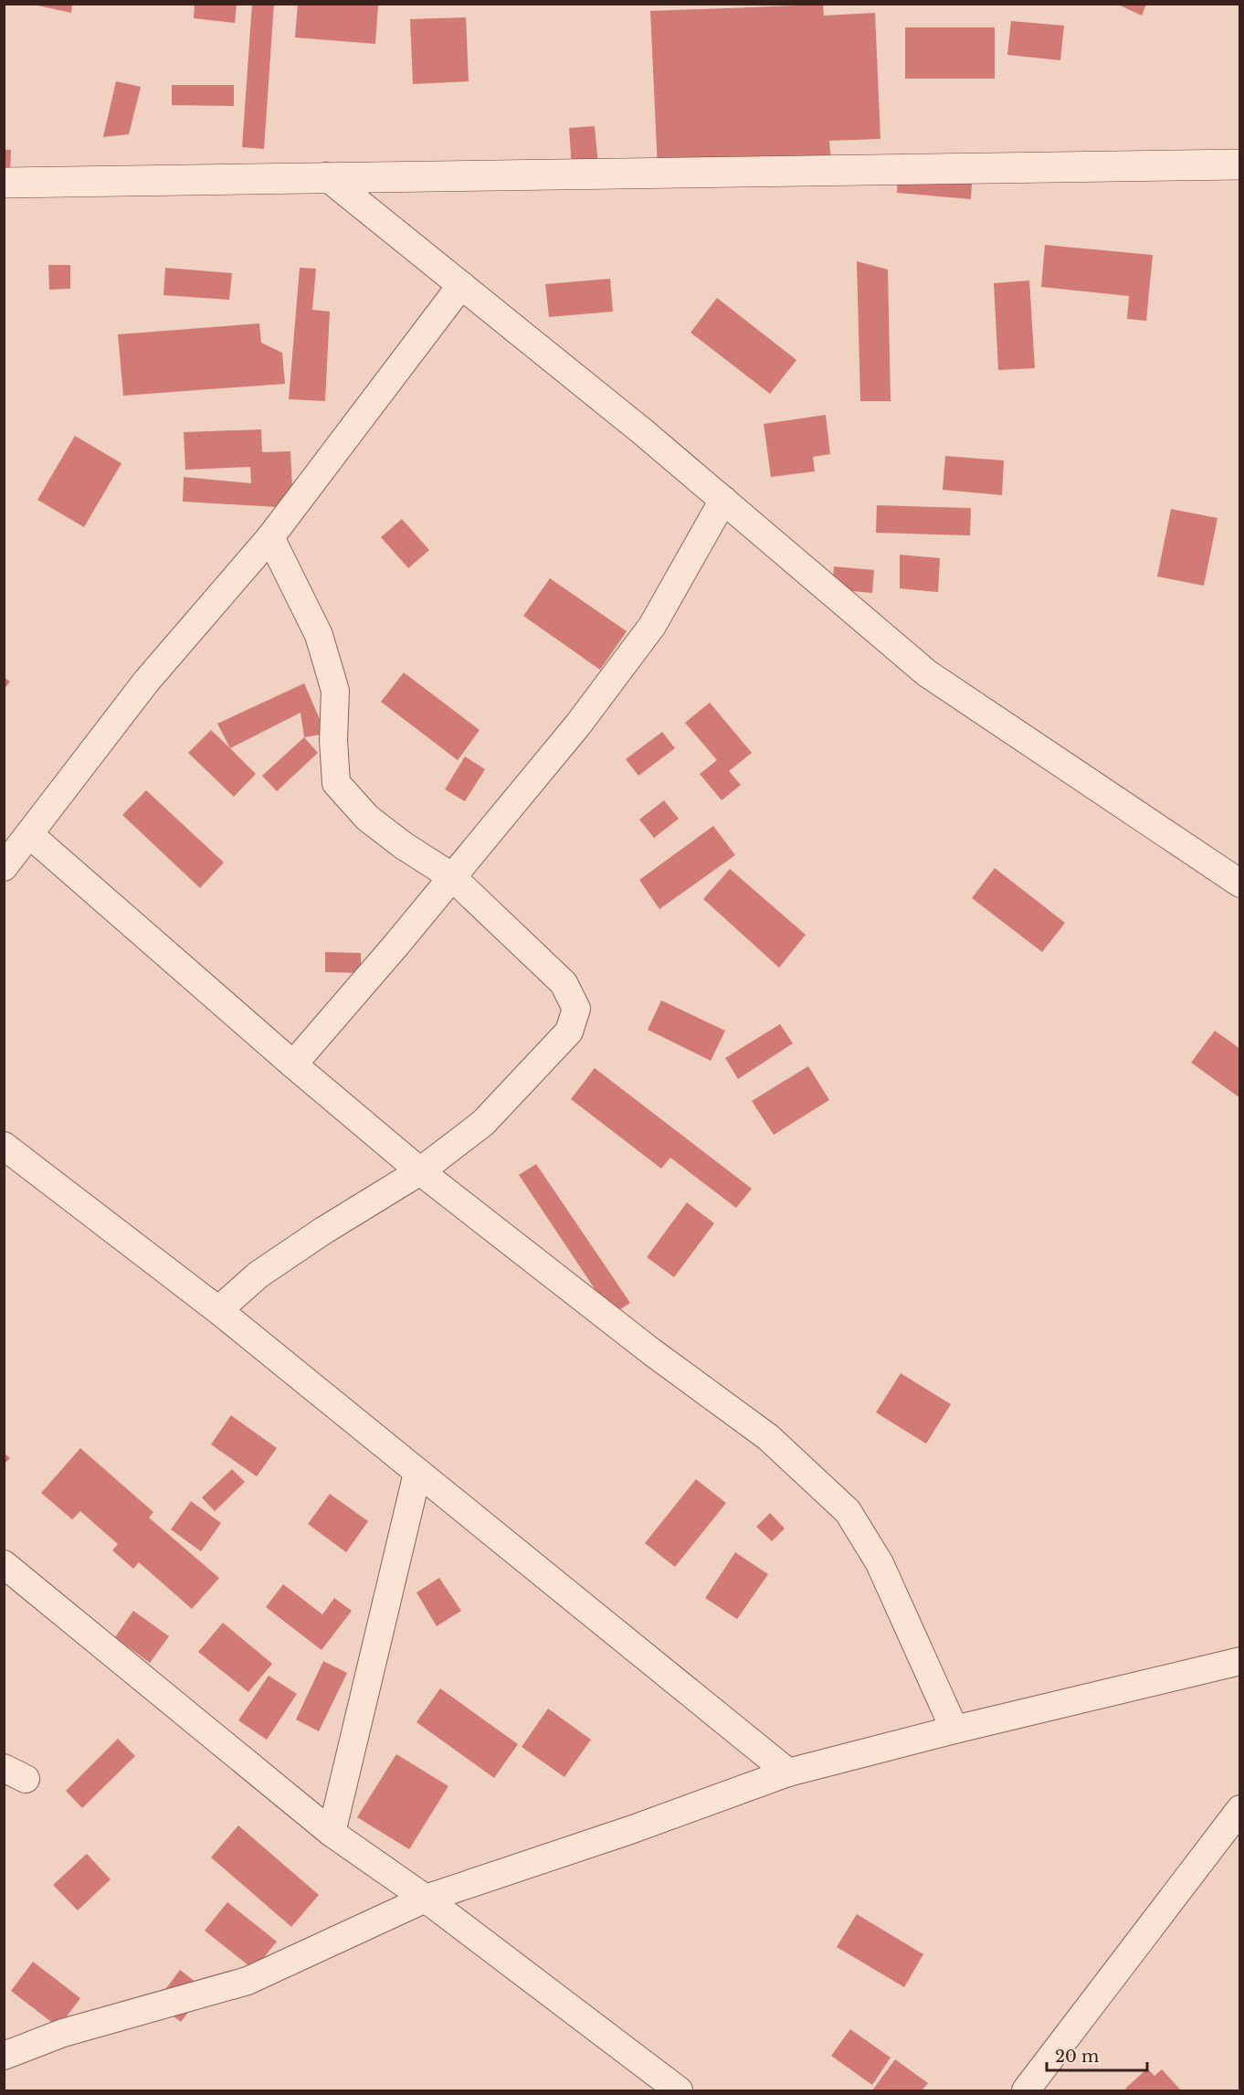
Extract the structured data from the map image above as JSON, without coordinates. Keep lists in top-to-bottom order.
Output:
{
  "scale_bar": "20 m"
}
